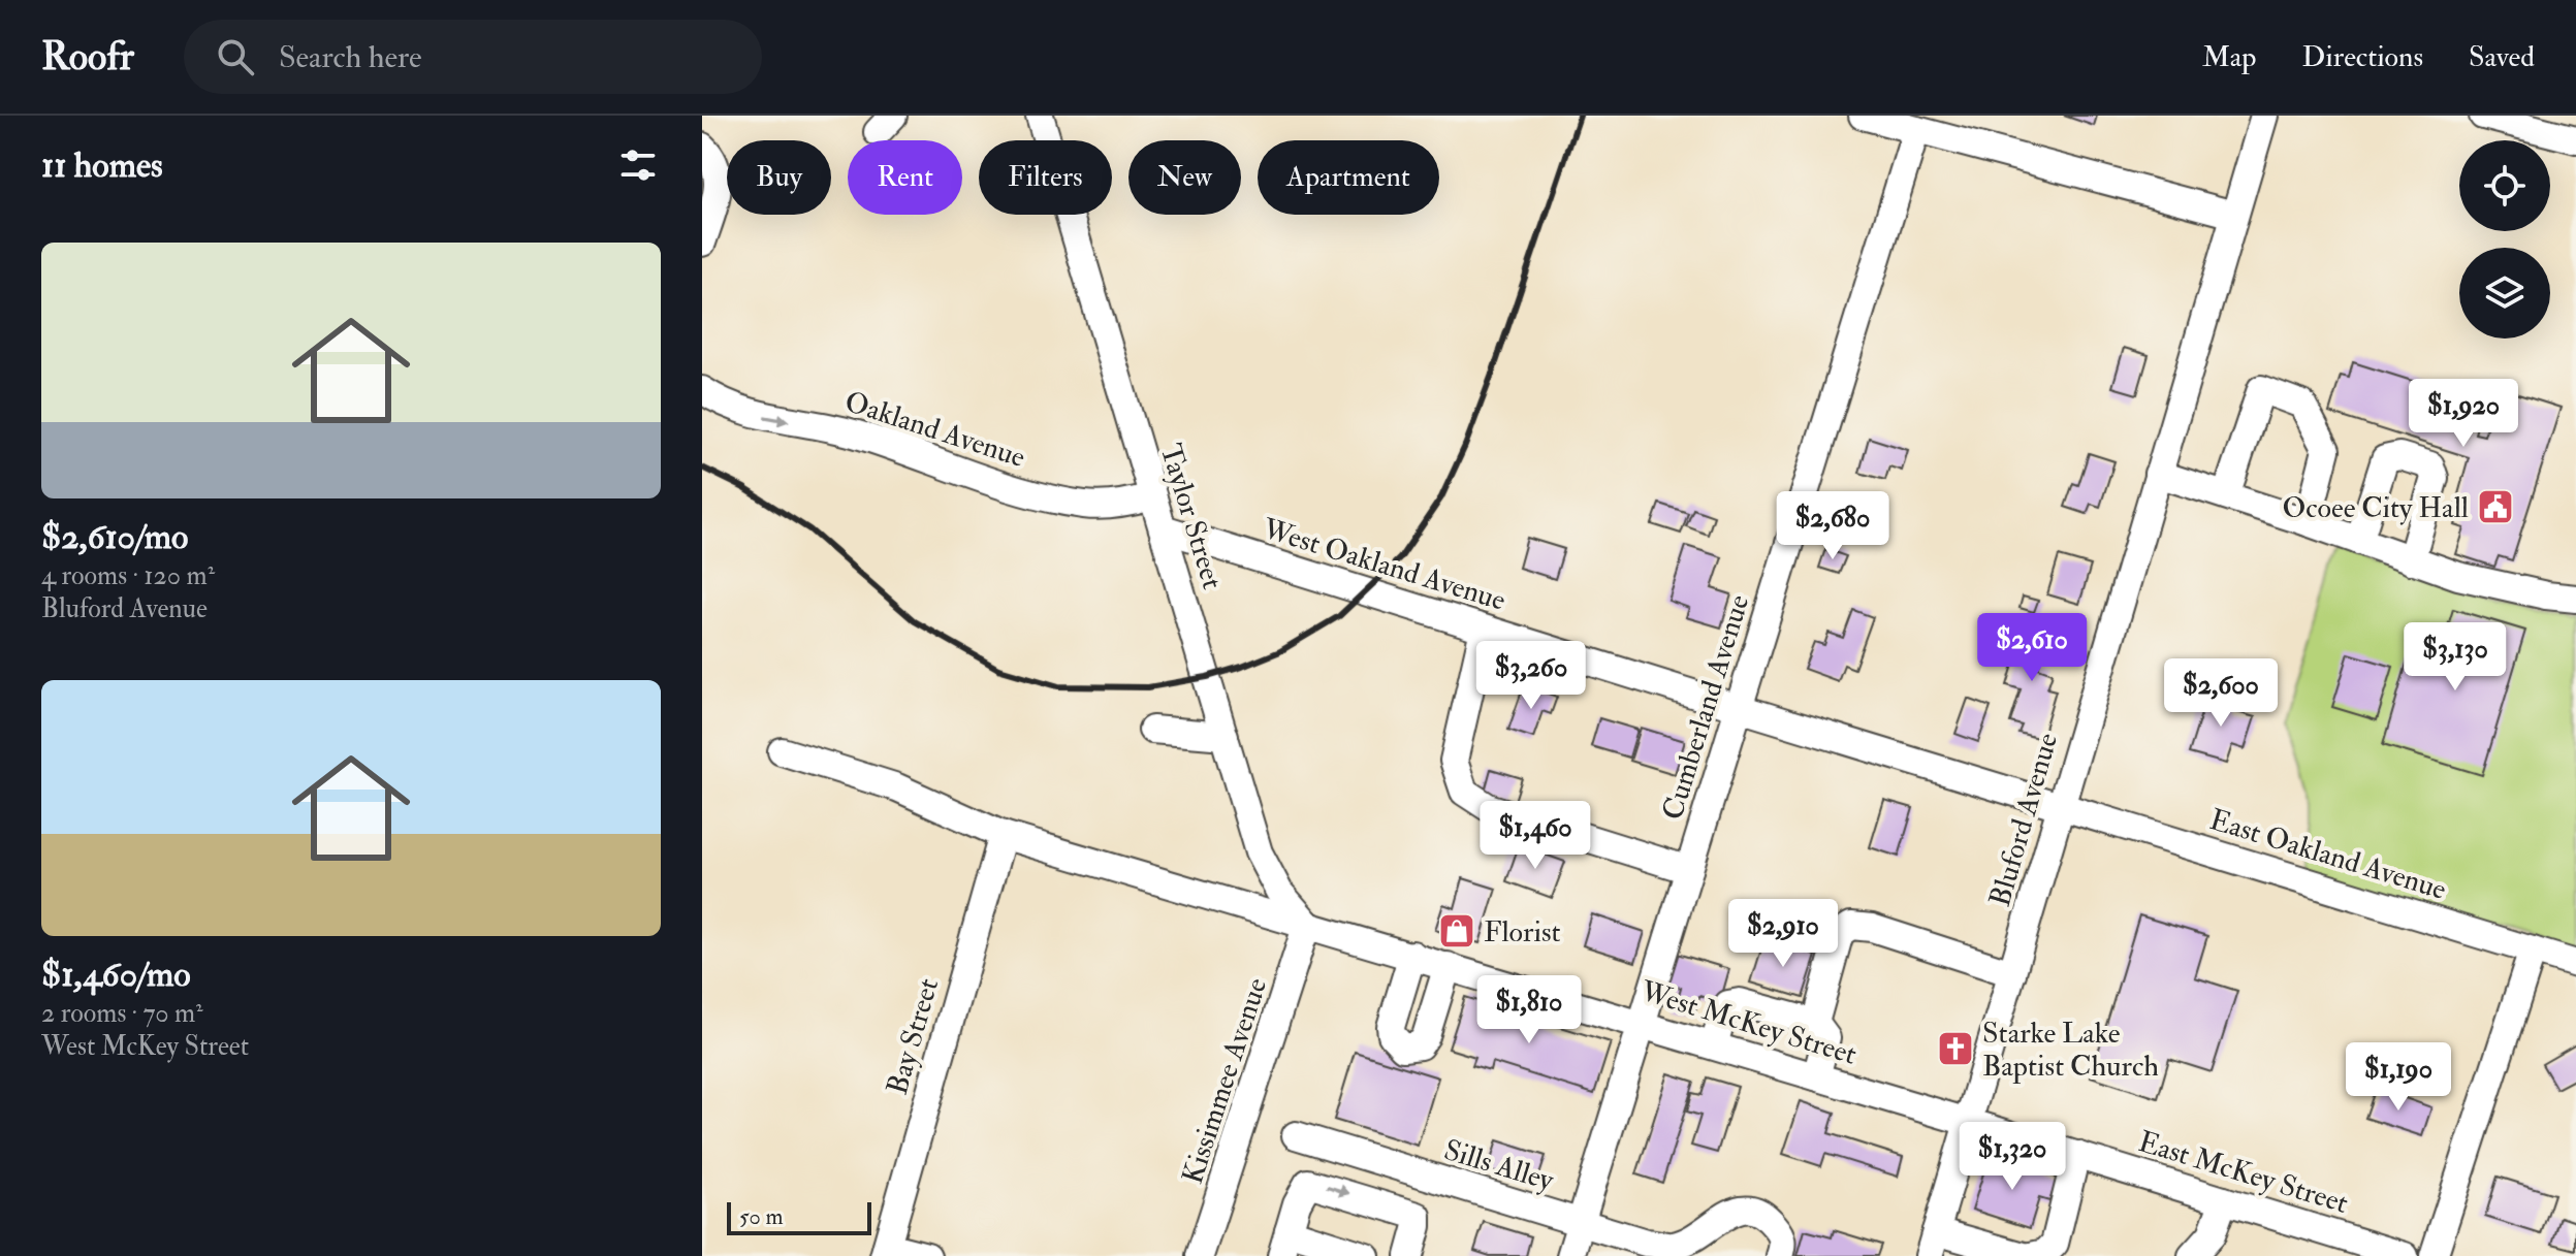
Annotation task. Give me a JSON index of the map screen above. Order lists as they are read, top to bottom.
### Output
{
  "streets": {
    "street": [
      "Oakland Avenue",
      "Taylor Street",
      "West Oakland Avenue",
      "Cumberland Avenue",
      "Bluford Avenue",
      "East Oakland Avenue",
      "West McKey Street",
      "Bay Street",
      "Kissimmee Avenue",
      "Sills Alley",
      "East McKey Street"
    ]
  },
  "crossings": [
    ["Oakland Avenue", "Taylor Street"],
    ["Taylor Street", "West Oakland Avenue"],
    ["Taylor Street", "West McKey Street"],
    ["Taylor Street", "Kissimmee Avenue"],
    ["West Oakland Avenue", "Cumberland Avenue"],
    ["West Oakland Avenue", "Bluford Avenue"],
    ["West Oakland Avenue", "East Oakland Avenue"],
    ["Cumberland Avenue", "West McKey Street"],
    ["Cumberland Avenue", "Sills Alley"],
    ["Bluford Avenue", "East Oakland Avenue"],
    ["Bluford Avenue", "West McKey Street"],
    ["Bluford Avenue", "East McKey Street"],
    ["West McKey Street", "Bay Street"],
    ["West McKey Street", "Kissimmee Avenue"],
    ["West McKey Street", "East McKey Street"]
  ],
  "one_way": ["Oakland Avenue"],
  "places": {
    "public building": ["Ocoee City Hall"],
    "shop": ["Florist"],
    "church": ["Starke Lake Baptist Church"]
  },
  "scale_bar": "50 m",
  "page": {
    "header": "Roofr",
    "search": "Search here",
    "nav": ["Map", "Directions", "Saved"],
    "heading": "11 homes",
    "chip": [
      "Buy",
      "Rent",
      "Filters",
      "New",
      "Apartment"
    ],
    "list": [
      {
        "name": "$2,610/mo",
        "note": "4 rooms · 120 m² · Bluford Avenue"
      },
      {
        "name": "$1,460/mo",
        "note": "2 rooms · 70 m² · West McKey Street"
      }
    ],
    "price": [
      "$1,920",
      "$2,680",
      "$2,610",
      "$3,130",
      "$3,260",
      "$2,600",
      "$1,460",
      "$2,910",
      "$1,810",
      "$1,190",
      "$1,320"
    ],
    "scale": "50 m"
  }
}
